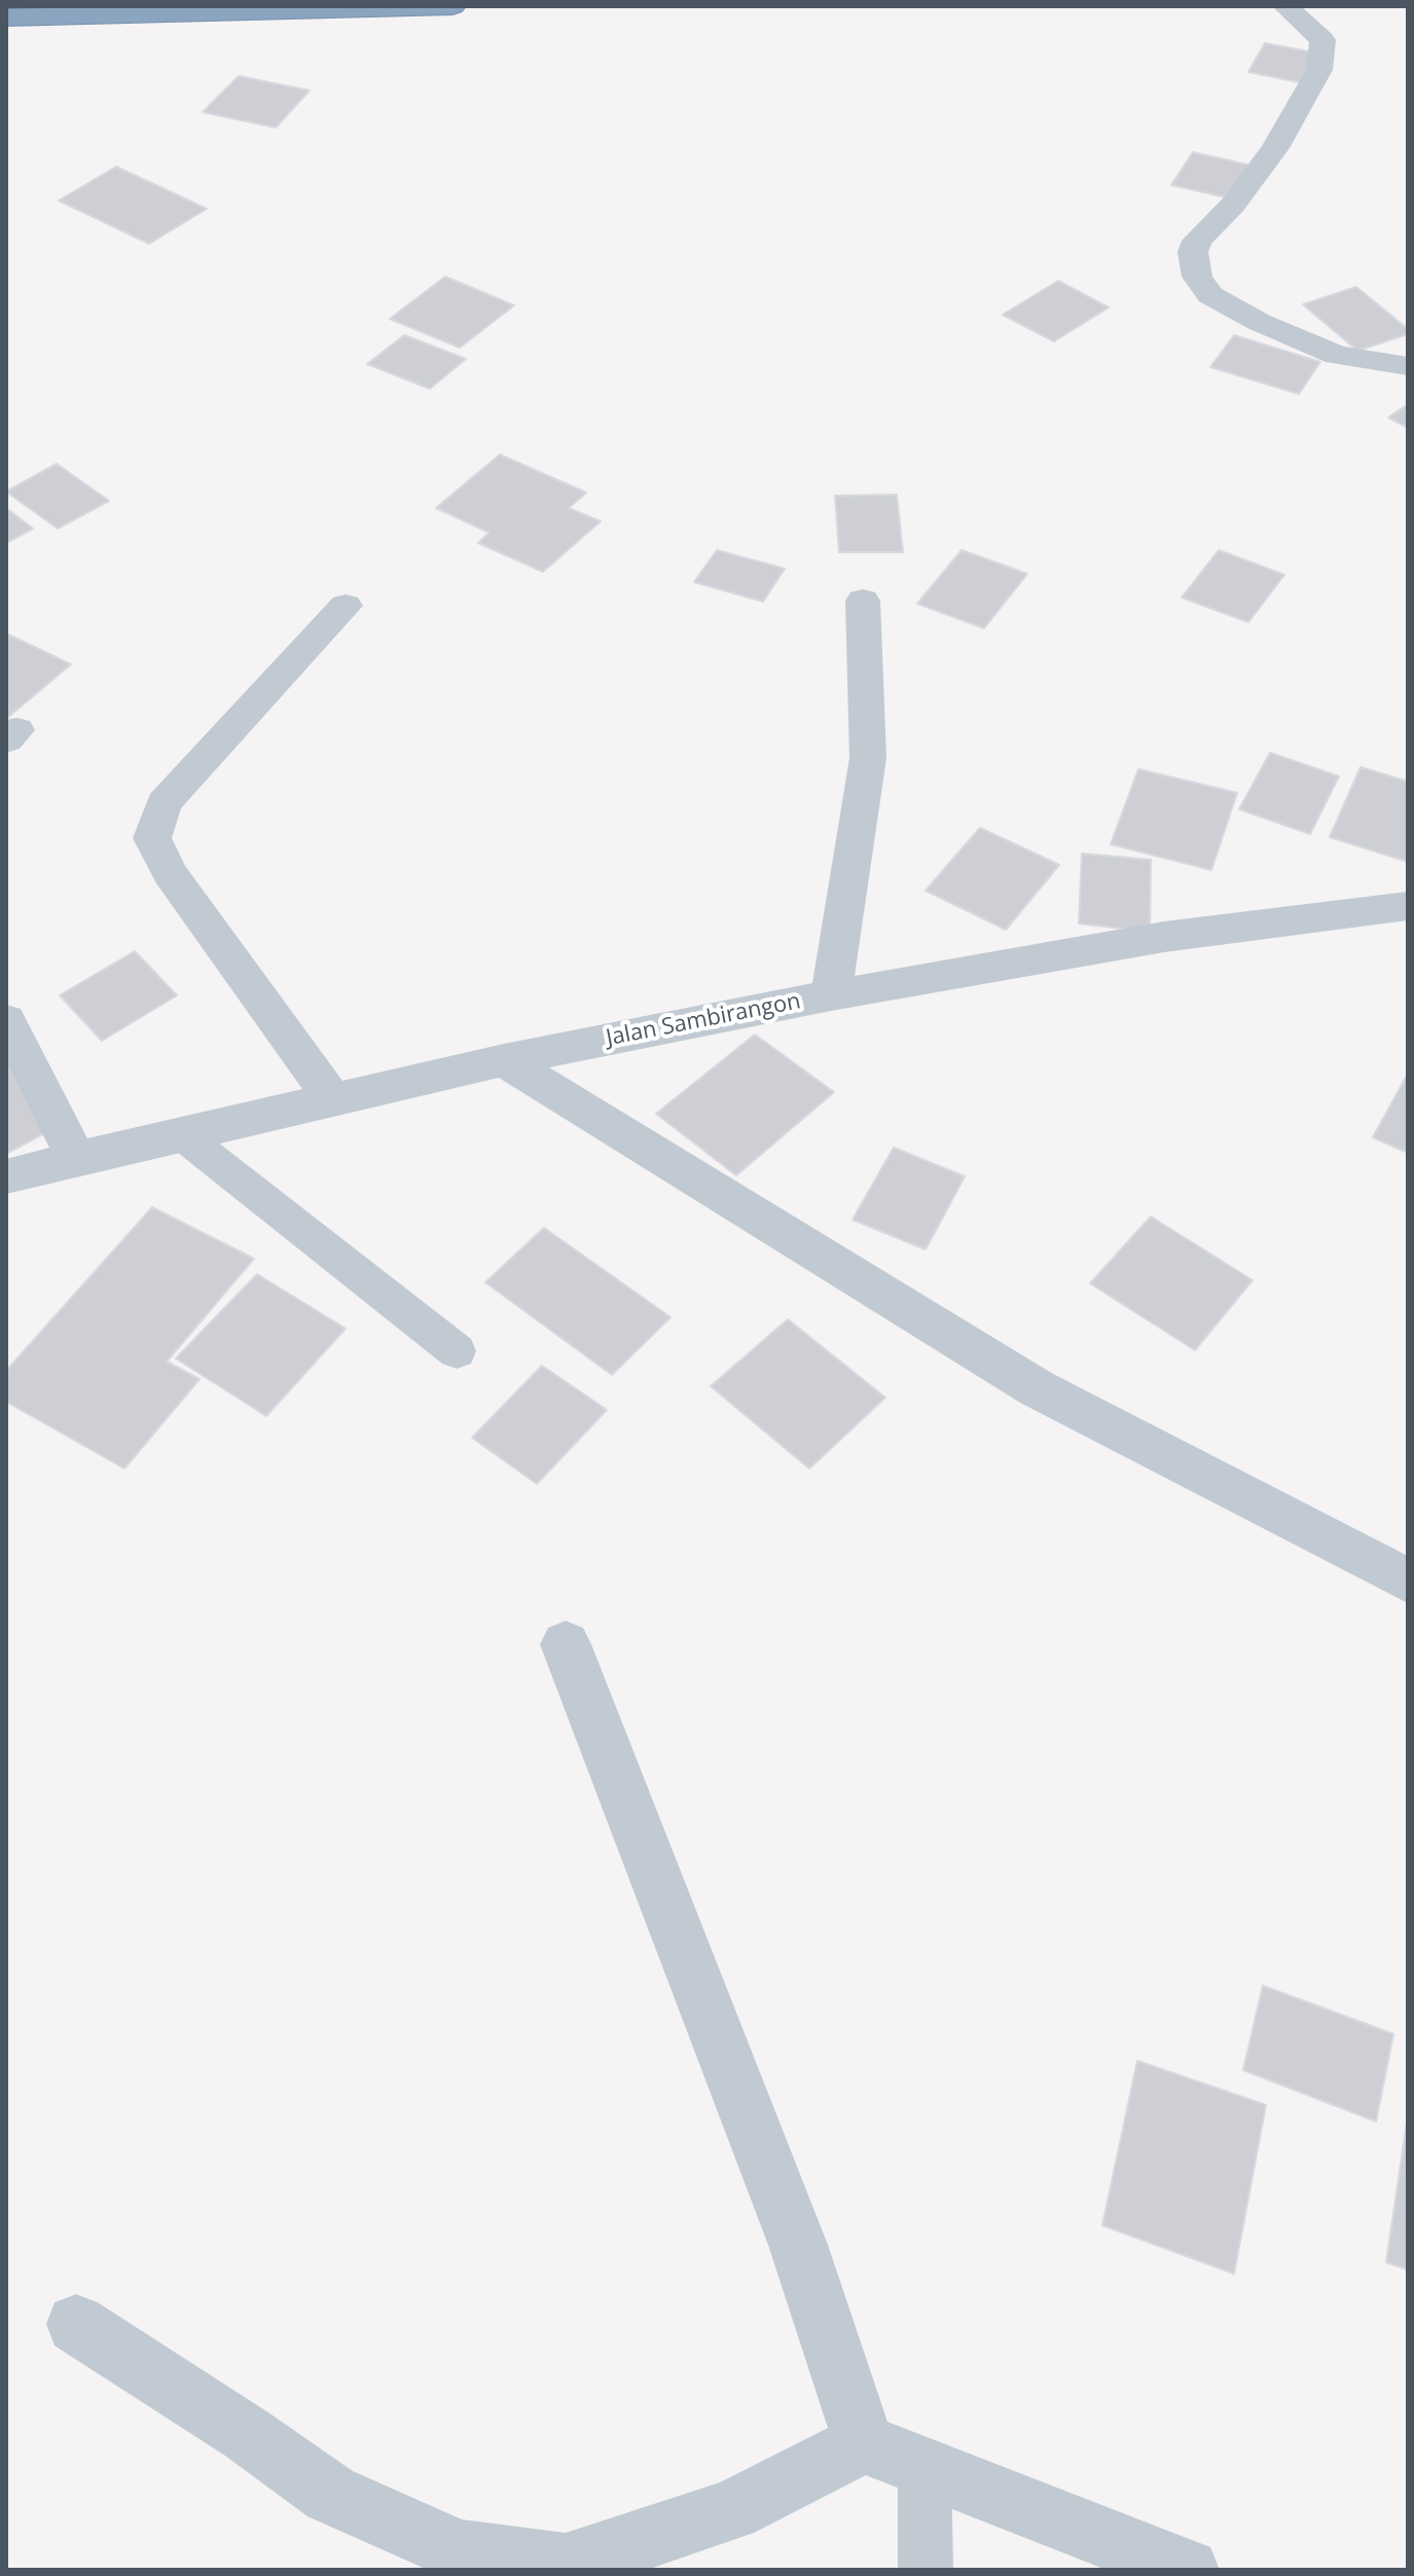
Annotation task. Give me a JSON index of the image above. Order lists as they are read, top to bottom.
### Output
{
  "streets": {
    "street": ["Jalan Sambirangon"]
  }
}
